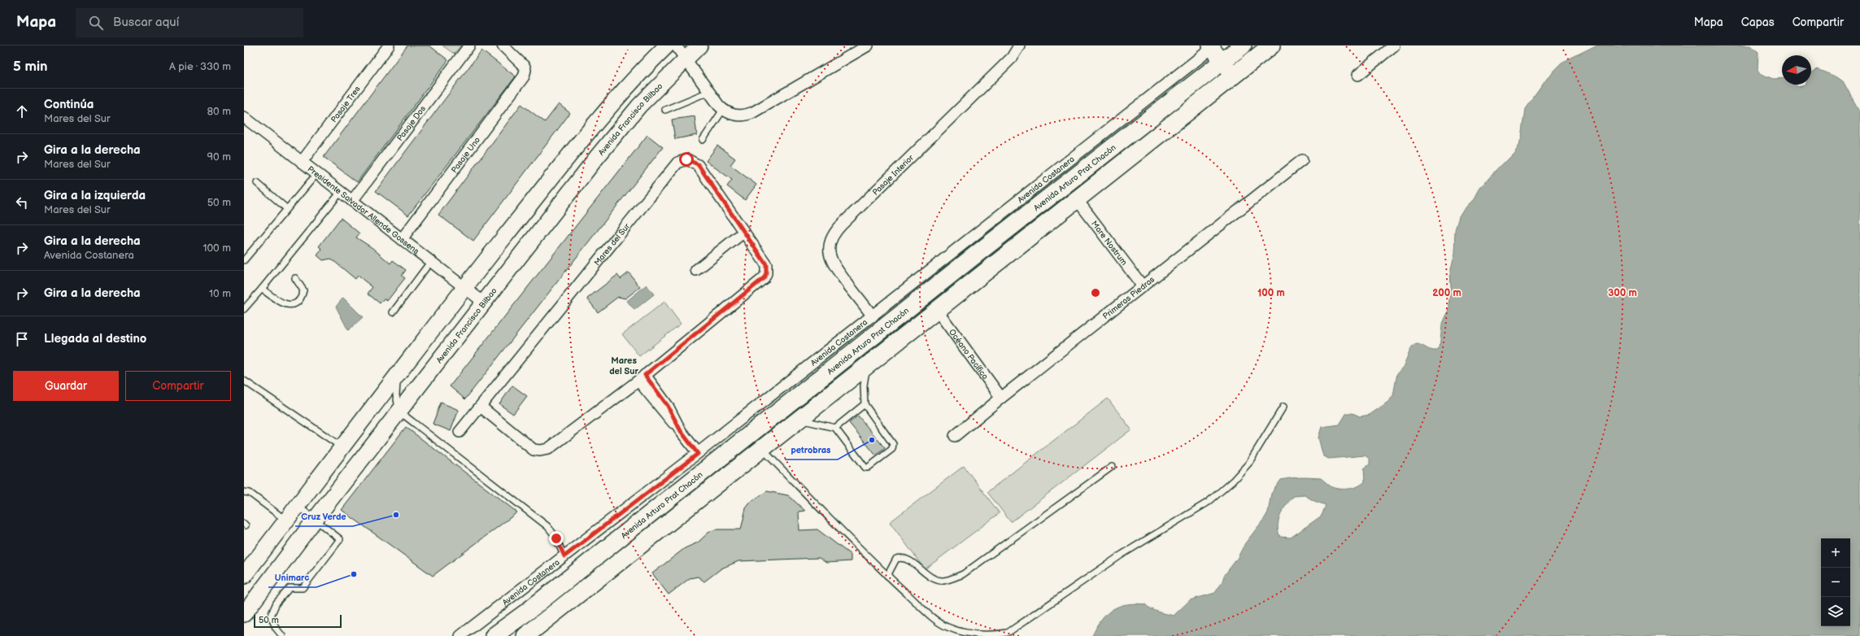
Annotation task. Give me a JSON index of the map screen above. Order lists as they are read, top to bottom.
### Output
{
  "streets": {
    "main road": ["Avenida Francisco Bilbao", "Avenida Arturo Prat Chacón"],
    "street": [
      "Pasaje Tres",
      "Pasaje Dos",
      "Pasaje Uno",
      "Pasaje Interior",
      "Avenida Costanera",
      "Presidente Salvador Allende Gossens",
      "Mare Nostrum",
      "Mares del Sur",
      "Primeras Piedras",
      "Océano Pacífico"
    ]
  },
  "crossings": [
    ["Pasaje Tres", "Presidente Salvador Allende Gossens"],
    ["Avenida Francisco Bilbao", "Presidente Salvador Allende Gossens"],
    ["Pasaje Dos", "Presidente Salvador Allende Gossens"],
    ["Pasaje Uno", "Presidente Salvador Allende Gossens"],
    ["Pasaje Interior", "Avenida Costanera"],
    ["Mare Nostrum", "Primeras Piedras"],
    ["Primeras Piedras", "Océano Pacífico"]
  ],
  "districts": ["Mares del Sur"],
  "places": ["petrobras", "Cruz Verde", "Unimarc"],
  "scale_bar": "50 m",
  "north": "left",
  "page": {
    "header": "Mapa",
    "search": "Buscar aquí",
    "nav": ["Mapa", "Capas", "Compartir"],
    "heading": ["5 min", "A pie · 330 m"],
    "list": [
      ["Continúa", "Mares del Sur", "80 m"],
      ["Gira a la derecha", "Mares del Sur", "90 m"],
      ["Gira a la izquierda", "Mares del Sur", "50 m"],
      ["Gira a la derecha", "Avenida Costanera", "100 m"],
      ["Gira a la derecha", "10 m"],
      "Llegada al destino"
    ],
    "buttons": ["Guardar", "Compartir"],
    "map_buttons": ["+", "−"],
    "scale": "50 m"
  },
  "rings": ["100 m", "200 m", "300 m"]
}
